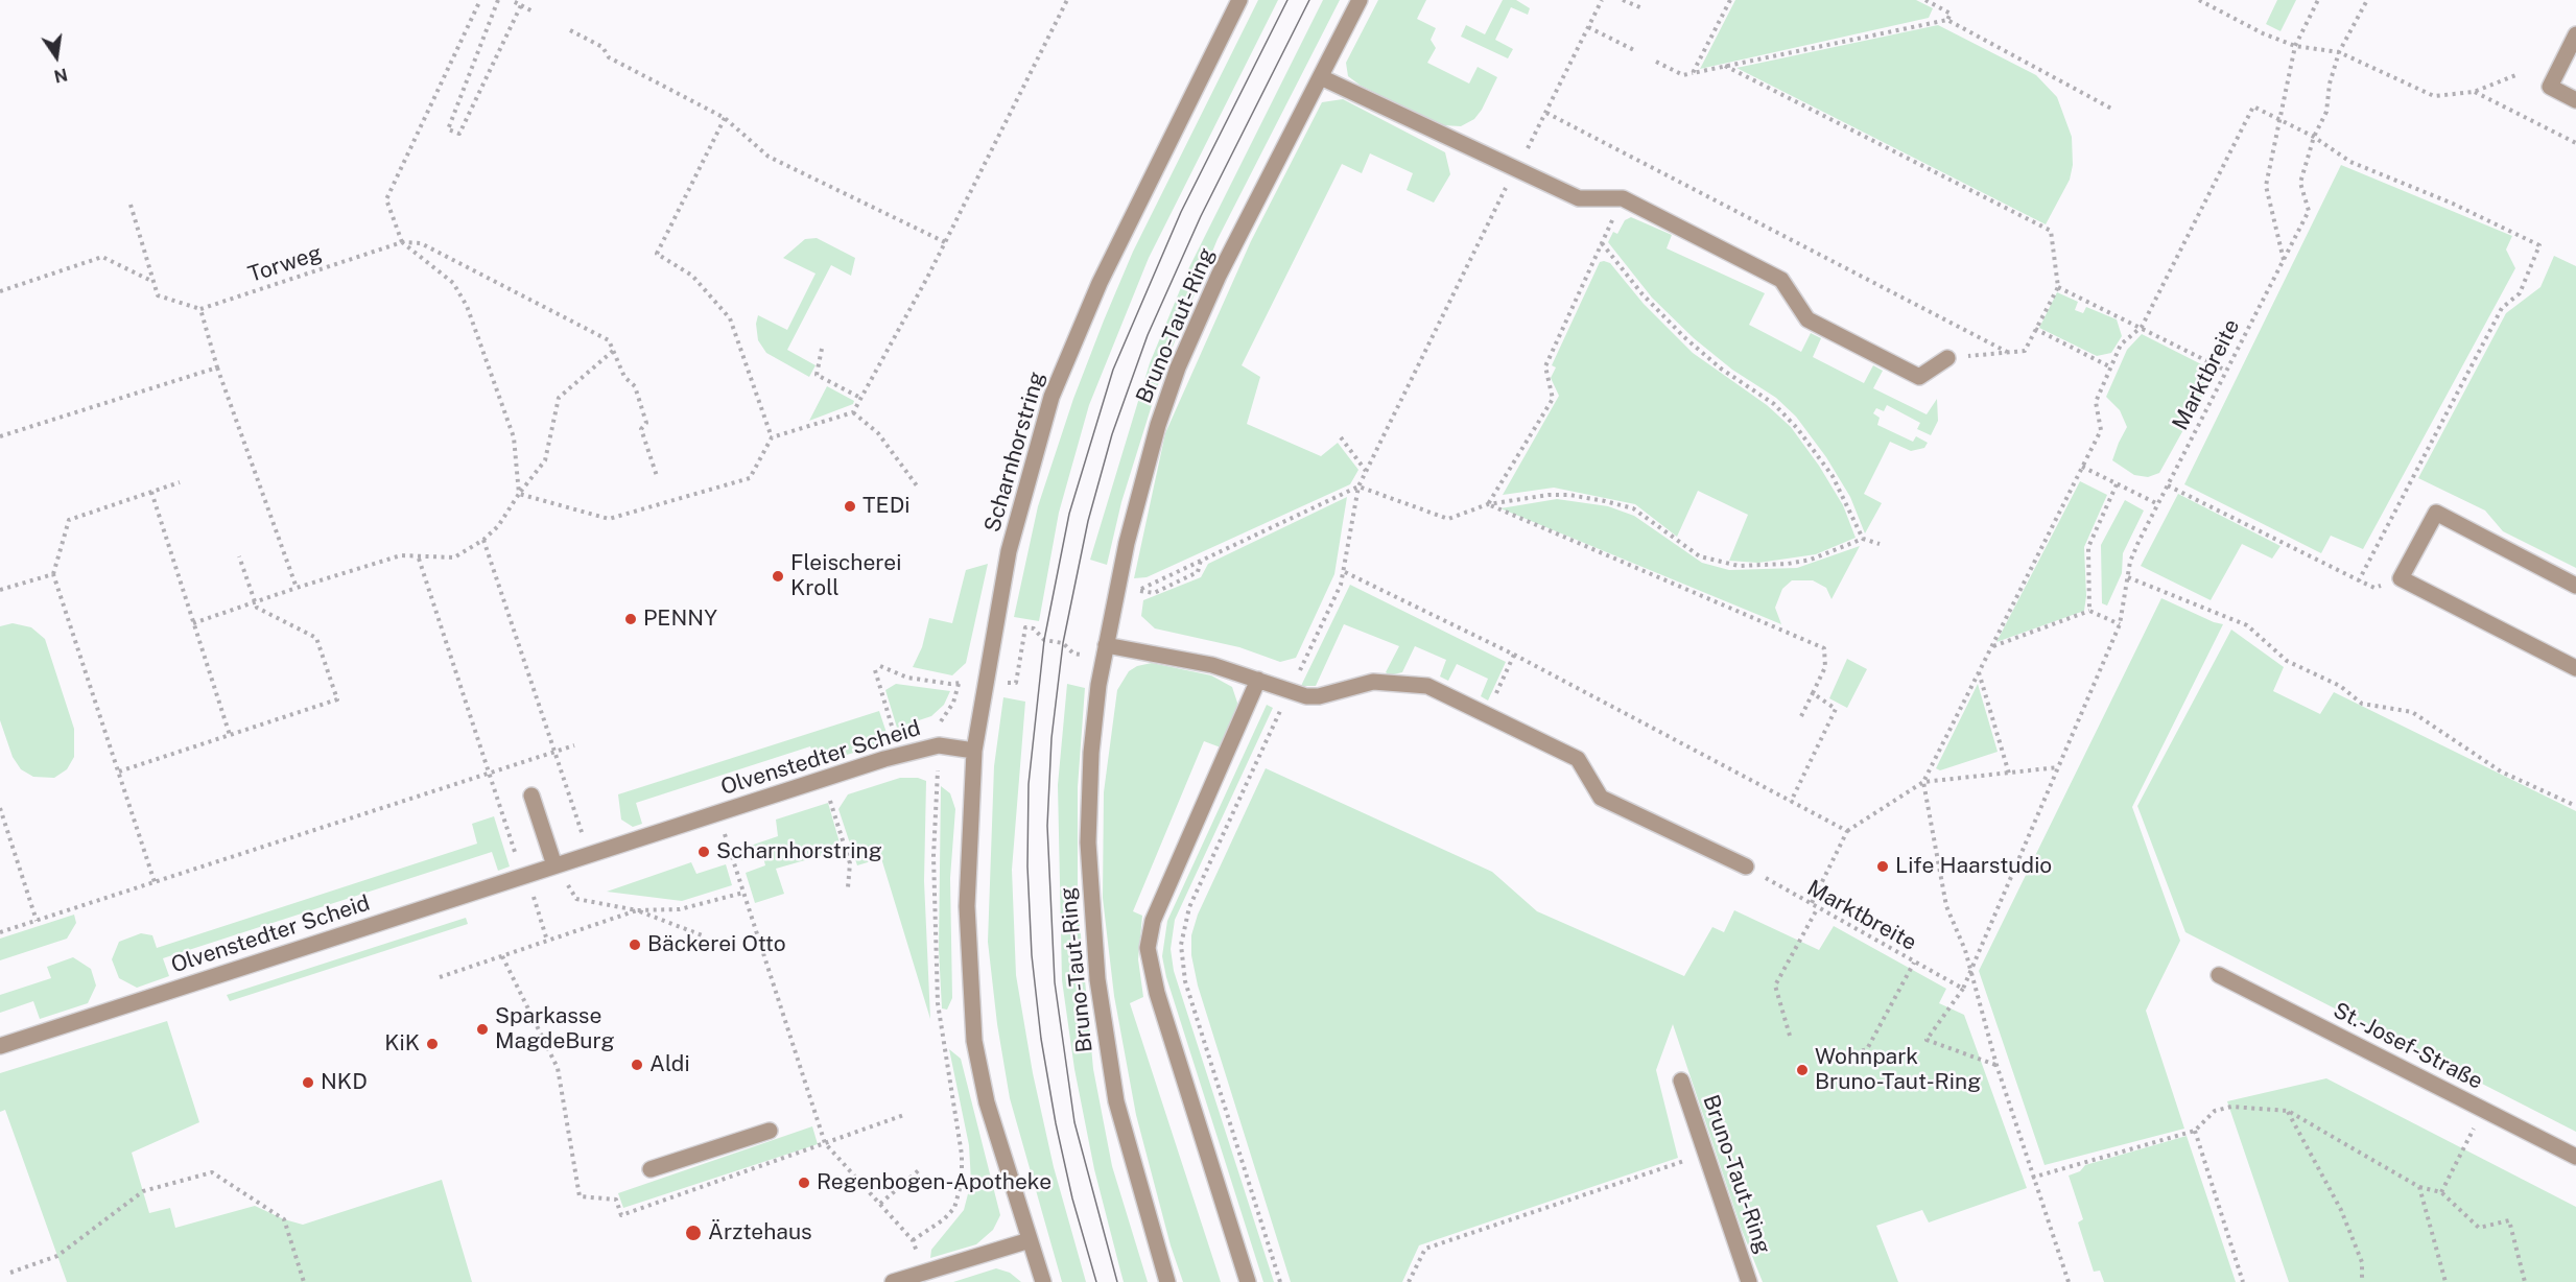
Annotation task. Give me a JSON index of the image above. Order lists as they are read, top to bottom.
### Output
{
  "streets": {
    "street": [
      "Bruno-Taut-Ring",
      "Scharnhorstring",
      "Olvenstedter Scheid",
      "St.-Josef-Straße"
    ],
    "path": ["Torweg", "Marktbreite"]
  },
  "crossings": [
    ["Scharnhorstring", "Olvenstedter Scheid"]
  ],
  "places": [
    "TEDi",
    "Fleischerei Kroll",
    "PENNY",
    "Scharnhorstring",
    "Life Haarstudio",
    "Bäckerei Otto",
    "Sparkasse MagdeBurg",
    "KiK",
    "Aldi",
    "Wohnpark Bruno-Taut-Ring",
    "NKD",
    "Regenbogen-Apotheke",
    "Ärztehaus"
  ],
  "north": "bottom"
}
